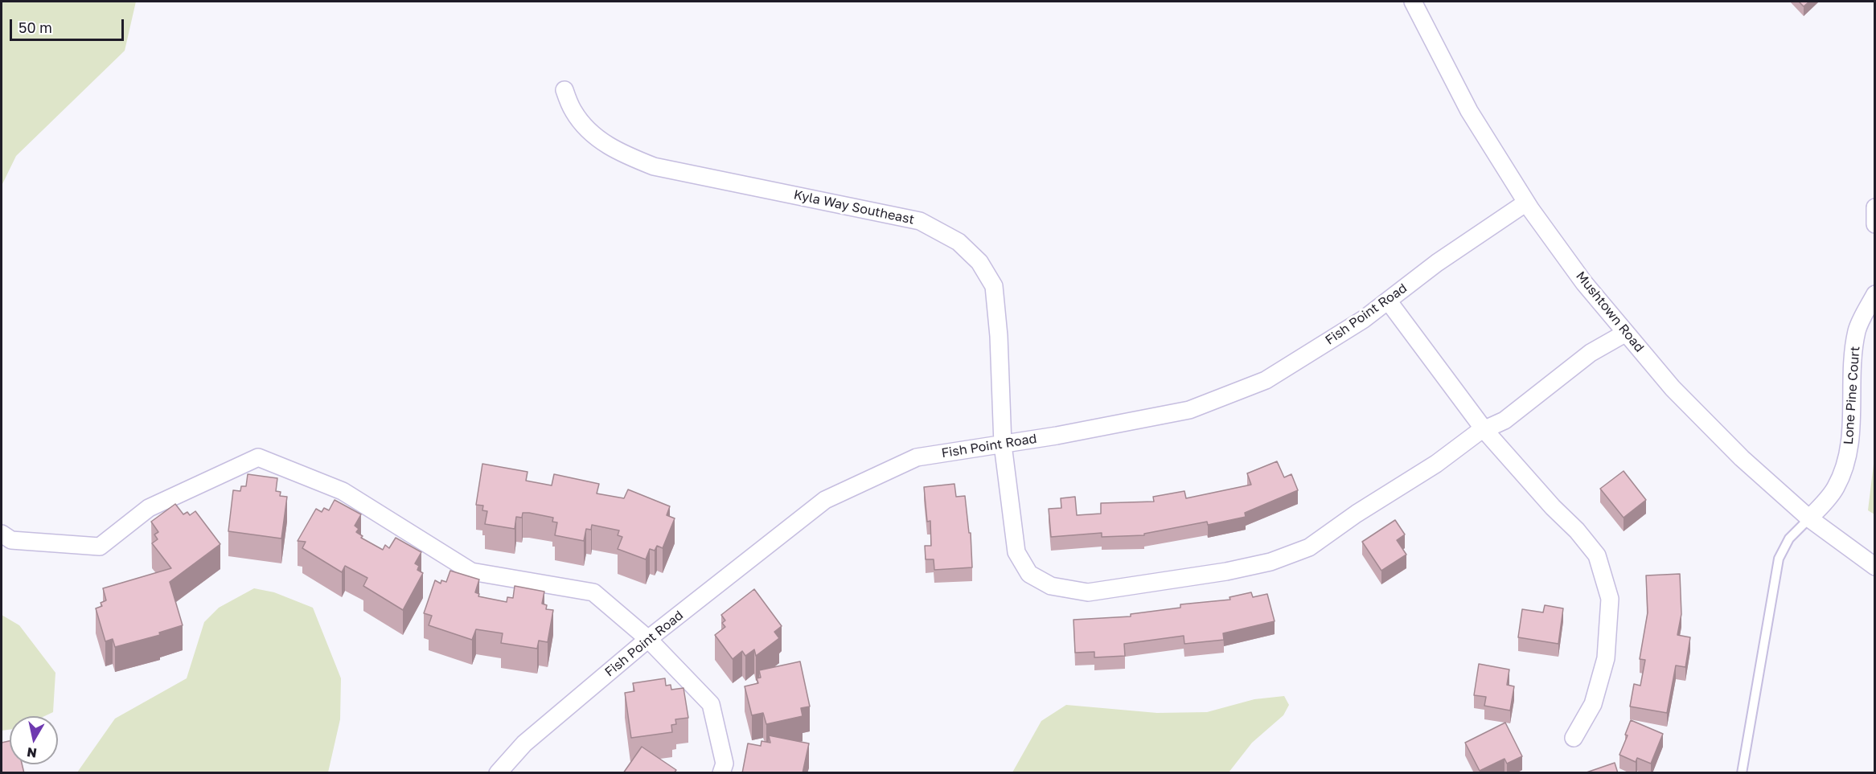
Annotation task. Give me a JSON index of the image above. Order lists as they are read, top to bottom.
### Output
{
  "streets": {
    "street": [
      "Kyla Way Southeast",
      "Mushtown Road",
      "Fish Point Road",
      "Lone Pine Court"
    ]
  },
  "crossings": [
    ["Kyla Way Southeast", "Mushtown Road"],
    ["Kyla Way Southeast", "Fish Point Road"],
    ["Mushtown Road", "Fish Point Road"],
    ["Mushtown Road", "Lone Pine Court"]
  ],
  "scale_bar": "50 m",
  "north": "bottom"
}
